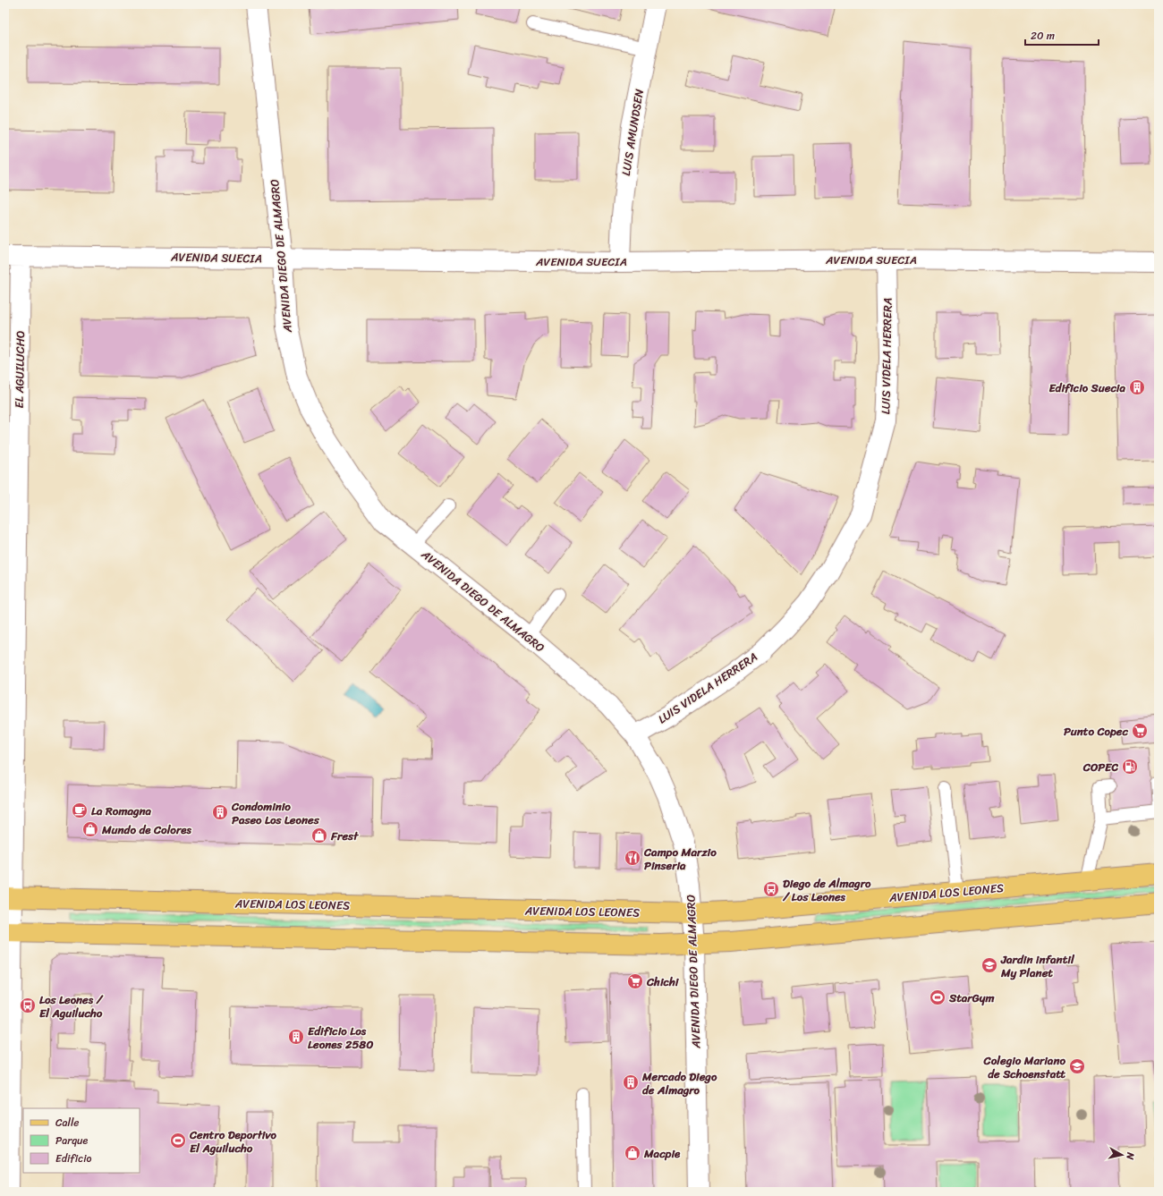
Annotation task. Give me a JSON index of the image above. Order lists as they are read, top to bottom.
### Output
{
  "streets": {
    "main road": ["AVENIDA LOS LEONES"],
    "street": [
      "LUIS AMUNDSEN",
      "AVENIDA DIEGO DE ALMAGRO",
      "AVENIDA SUECIA",
      "LUIS VIDELA HERRERA",
      "EL AGUILUCHO"
    ]
  },
  "crossings": [
    ["LUIS AMUNDSEN", "AVENIDA SUECIA"],
    ["AVENIDA DIEGO DE ALMAGRO", "AVENIDA SUECIA"],
    ["AVENIDA DIEGO DE ALMAGRO", "LUIS VIDELA HERRERA"],
    ["AVENIDA DIEGO DE ALMAGRO", "AVENIDA LOS LEONES"],
    ["AVENIDA SUECIA", "LUIS VIDELA HERRERA"],
    ["AVENIDA SUECIA", "EL AGUILUCHO"],
    ["EL AGUILUCHO", "AVENIDA LOS LEONES"]
  ],
  "places": {
    "building": [
      "Edificio Suecia",
      "Condominio Paseo Los Leones",
      "Edificio Los Leones 2580",
      "Mercado Diego de Almagro"
    ],
    "supermarket": ["Punto Copec", "Chichi"],
    "fuel station": ["COPEC"],
    "cafe": ["La Romagna"],
    "shop": ["Mundo de Colores", "Frest", "Macpie"],
    "restaurant": ["Campo Marzio Pinseria"],
    "bus stop": ["Diego de Almagro / Los Leones", "Los Leones / El Aguilucho"],
    "school or university": ["Jardin infantil My Planet", "Colegio Mariano de Schoenstatt"],
    "sports": ["StarGym", "Centro Deportivo El Aguilucho"]
  },
  "legend": ["Calle", "Parque", "Edificio"],
  "scale_bar": "20 m",
  "north": "right"
}
